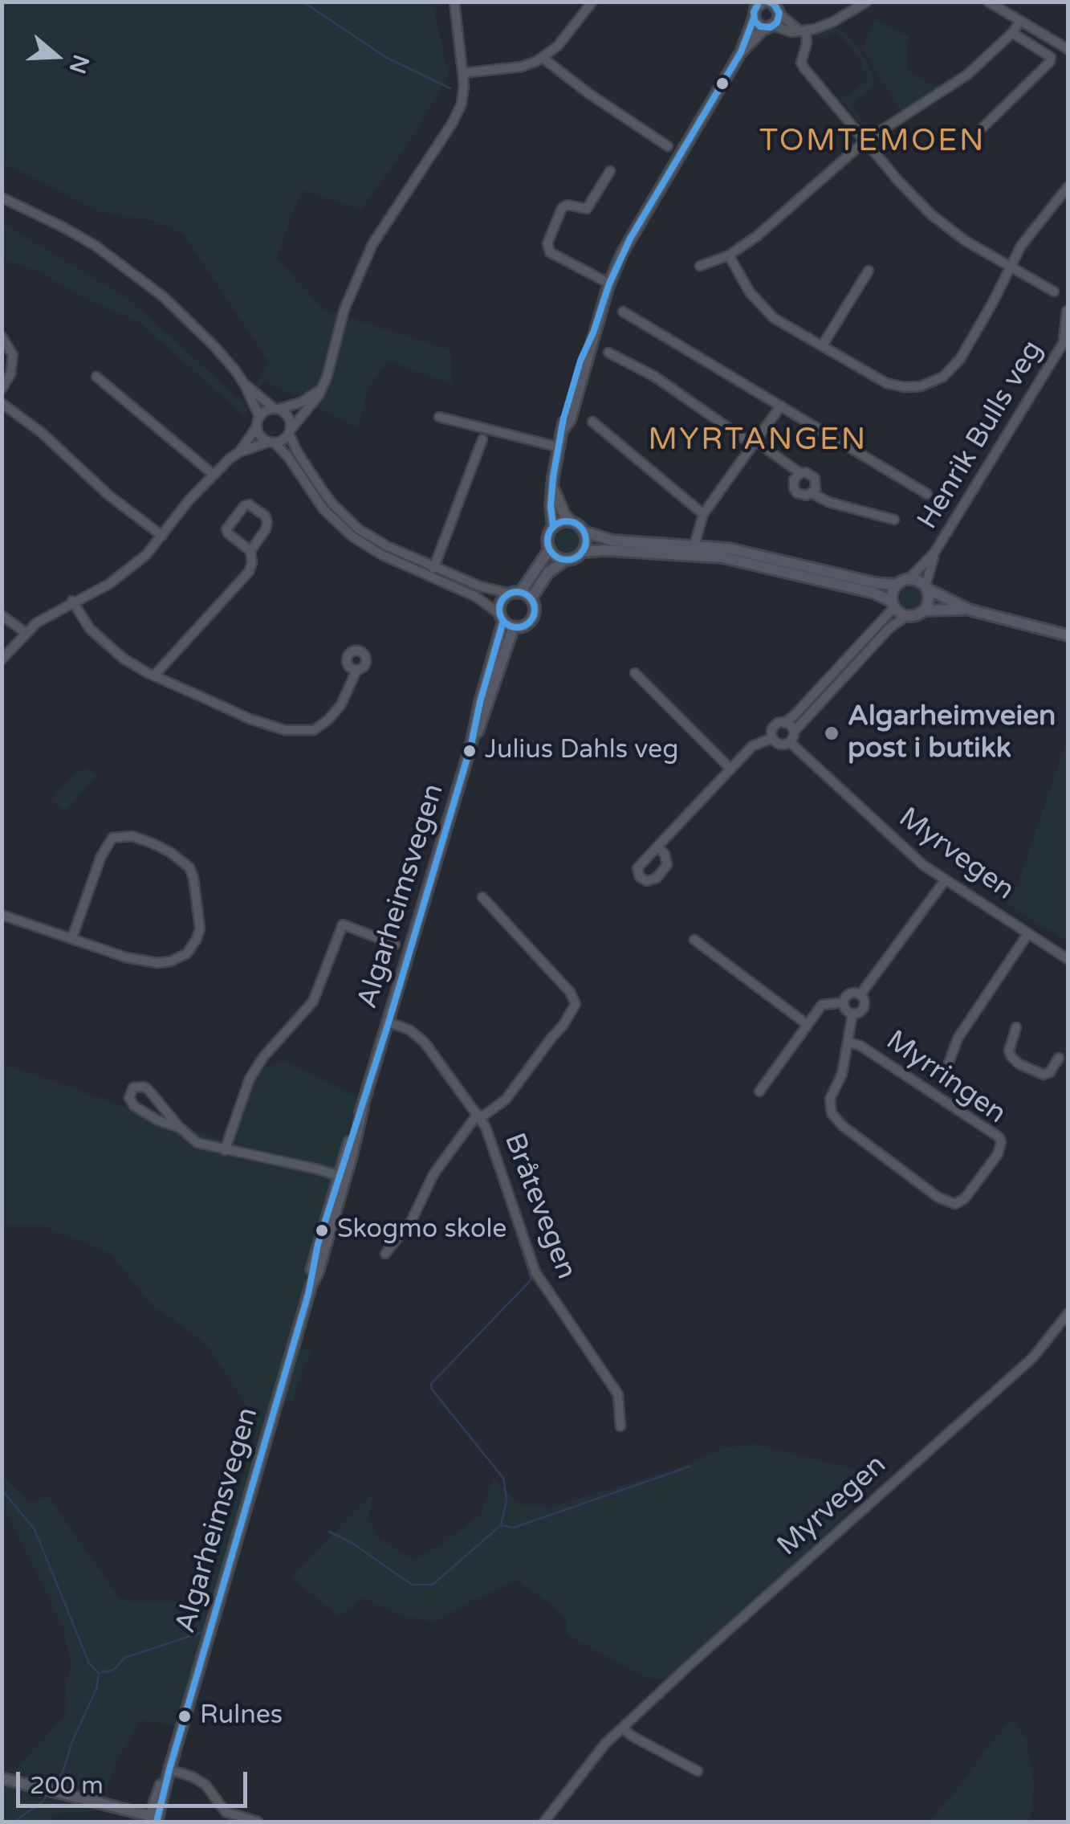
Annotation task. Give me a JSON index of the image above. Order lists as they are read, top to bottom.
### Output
{
  "streets": {
    "main road": ["Algarheimsvegen"],
    "street": [
      "Henrik Bulls veg",
      "Myrvegen",
      "Myrringen",
      "Bråtevegen"
    ]
  },
  "crossings": [
    ["Algarheimsvegen", "Bråtevegen"]
  ],
  "districts": ["TOMTEMOEN", "MYRTANGEN"],
  "places": [
    "Algarheimveien post i butikk",
    "Julius Dahls veg",
    "Skogmo skole",
    "Rulnes"
  ],
  "scale_bar": "200 m",
  "north": "right"
}
